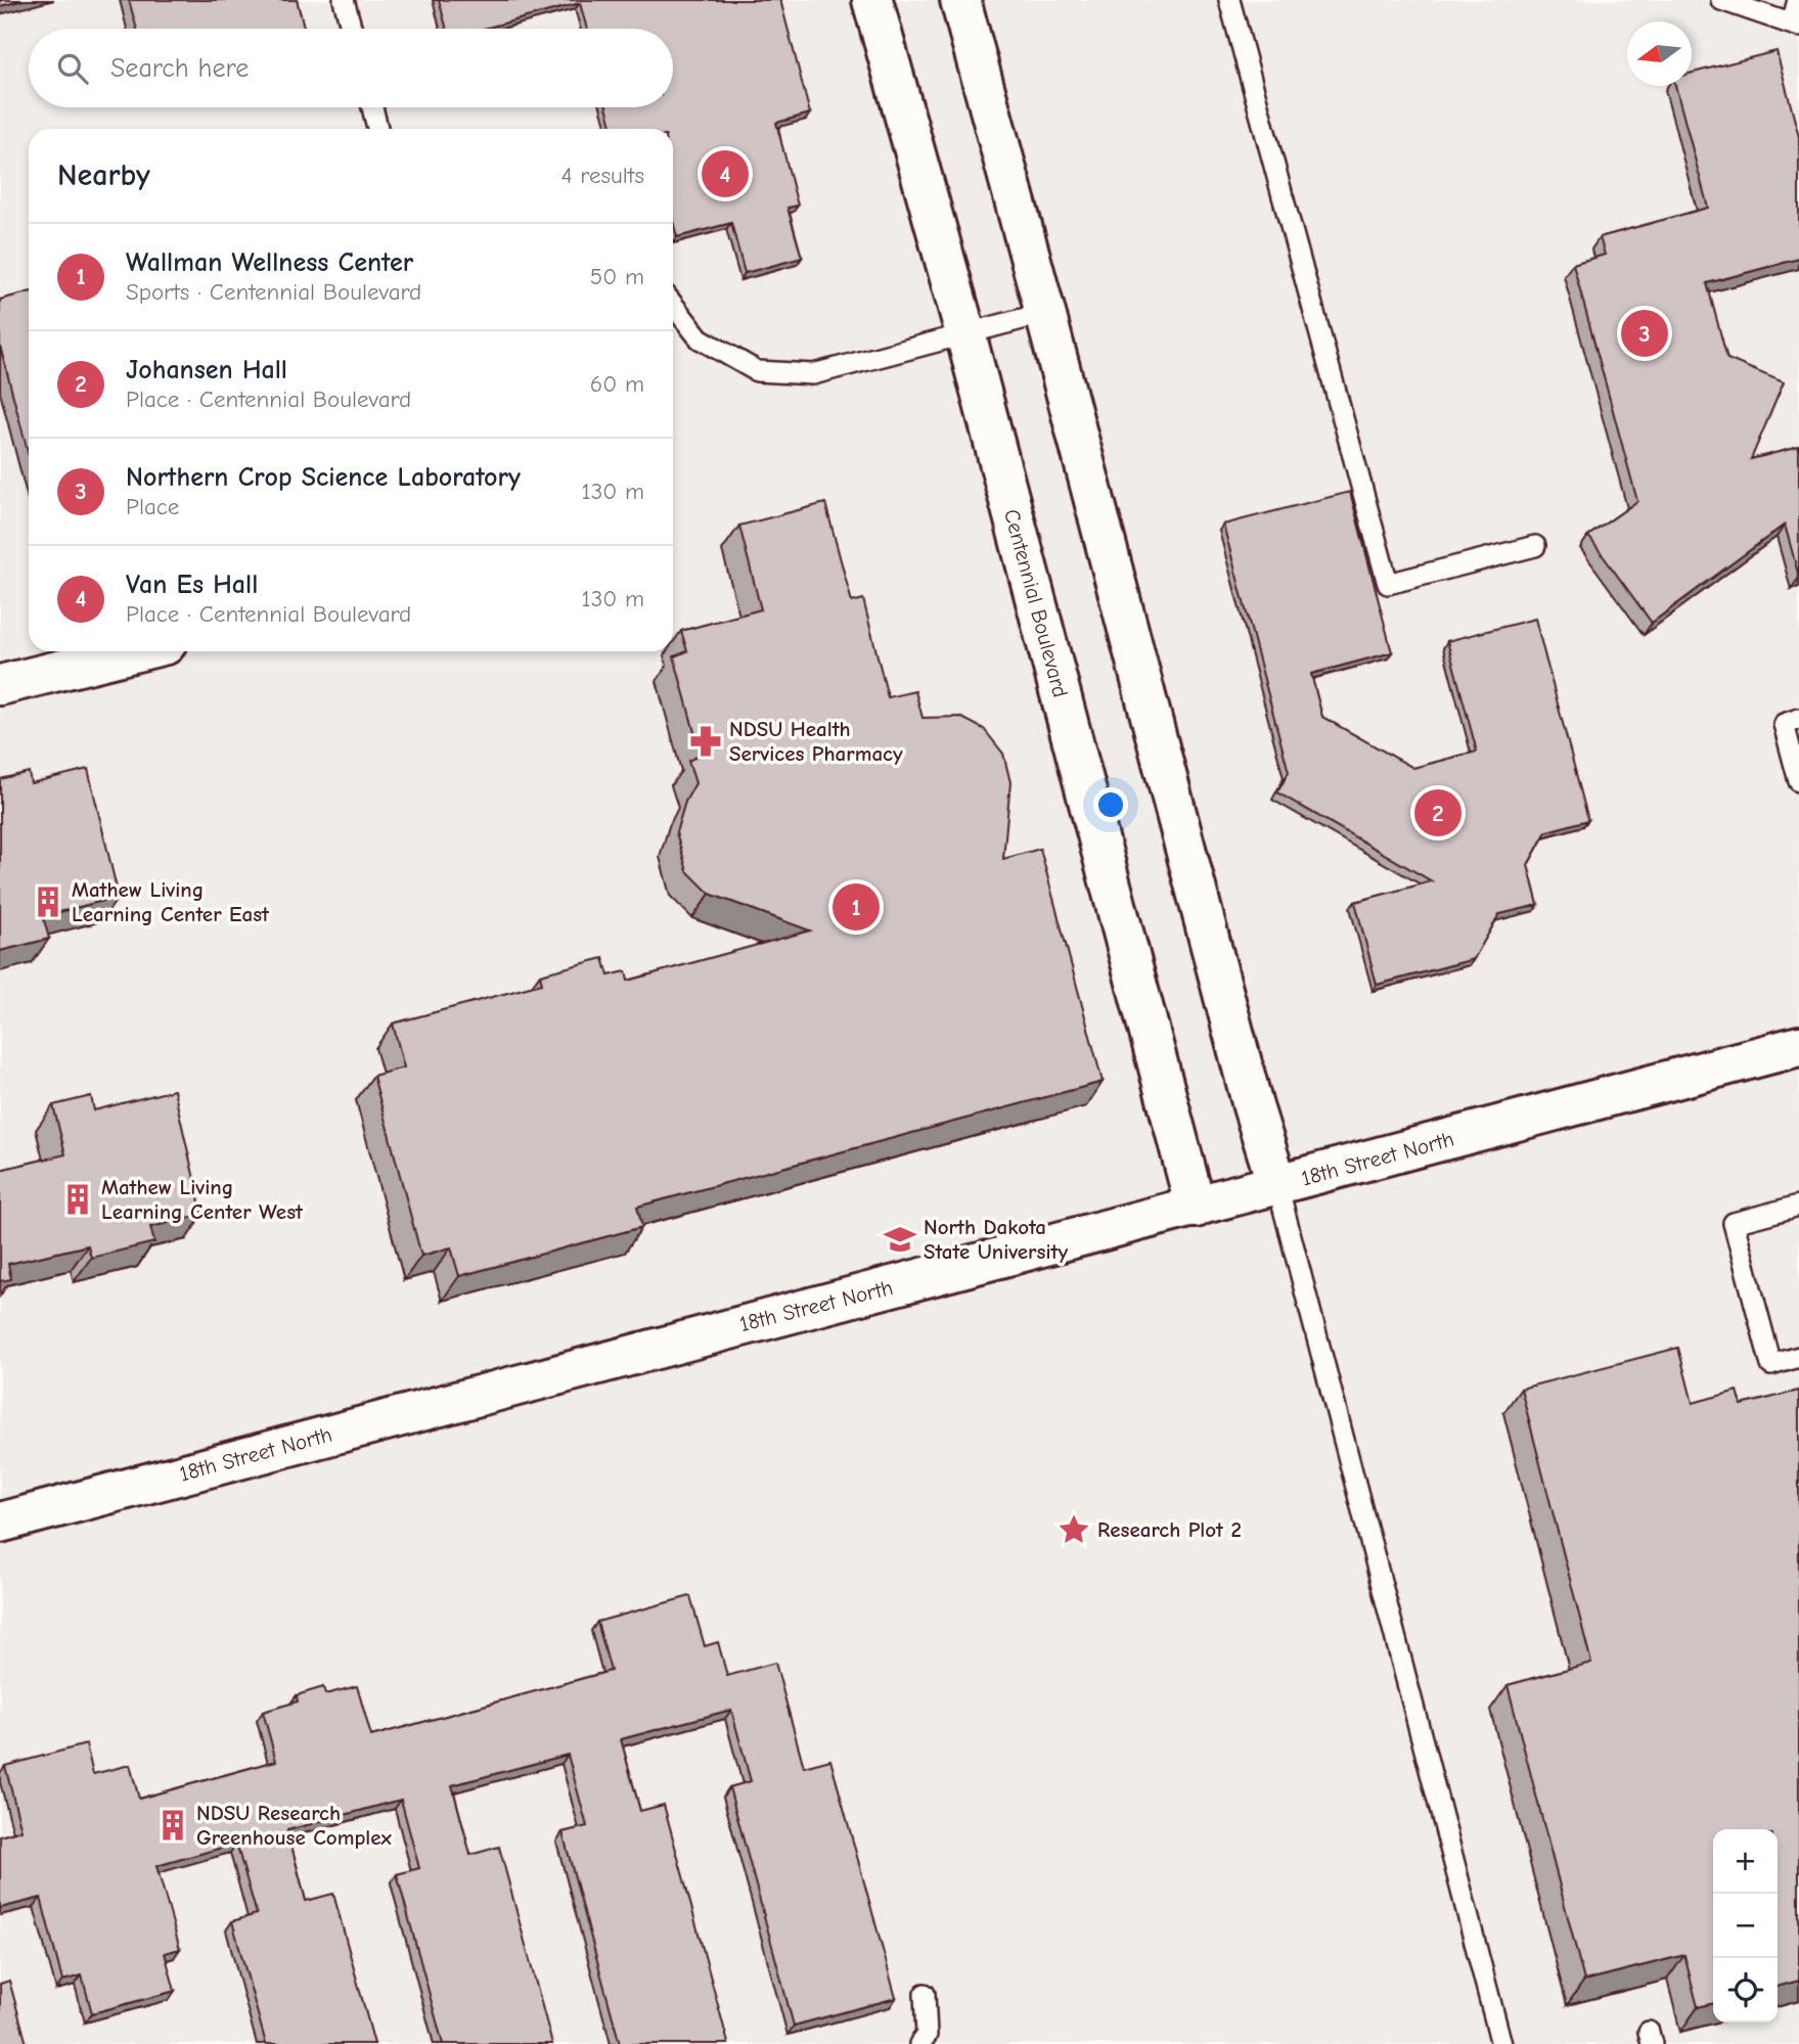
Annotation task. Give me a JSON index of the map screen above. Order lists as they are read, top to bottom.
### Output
{
  "streets": {
    "street": ["Centennial Boulevard", "18th Street North"]
  },
  "crossings": [
    ["Centennial Boulevard", "18th Street North"]
  ],
  "places": {
    "pharmacy": ["NDSU Health Services Pharmacy"],
    "building": ["Mathew Living Learning Center East", "Mathew Living Learning Center West", "NDSU Research Greenhouse Complex"],
    "school or university": ["North Dakota State University"],
    "place": ["Research Plot 2"]
  },
  "north": "left",
  "page": {
    "search": "Search here",
    "heading": ["Nearby", "4 results"],
    "pins": [
      "4",
      "3",
      "2",
      "1"
    ],
    "list": [
      {
        "mark": "1",
        "name": "Wallman Wellness Center",
        "note": "Sports · Centennial Boulevard",
        "value": "50 m"
      },
      {
        "mark": "2",
        "name": "Johansen Hall",
        "note": "Place · Centennial Boulevard",
        "value": "60 m"
      },
      {
        "mark": "3",
        "name": "Northern Crop Science Laboratory",
        "note": "Place",
        "value": "130 m"
      },
      {
        "mark": "4",
        "name": "Van Es Hall",
        "note": "Place · Centennial Boulevard",
        "value": "130 m"
      }
    ],
    "map_buttons": ["+", "−"]
  }
}
